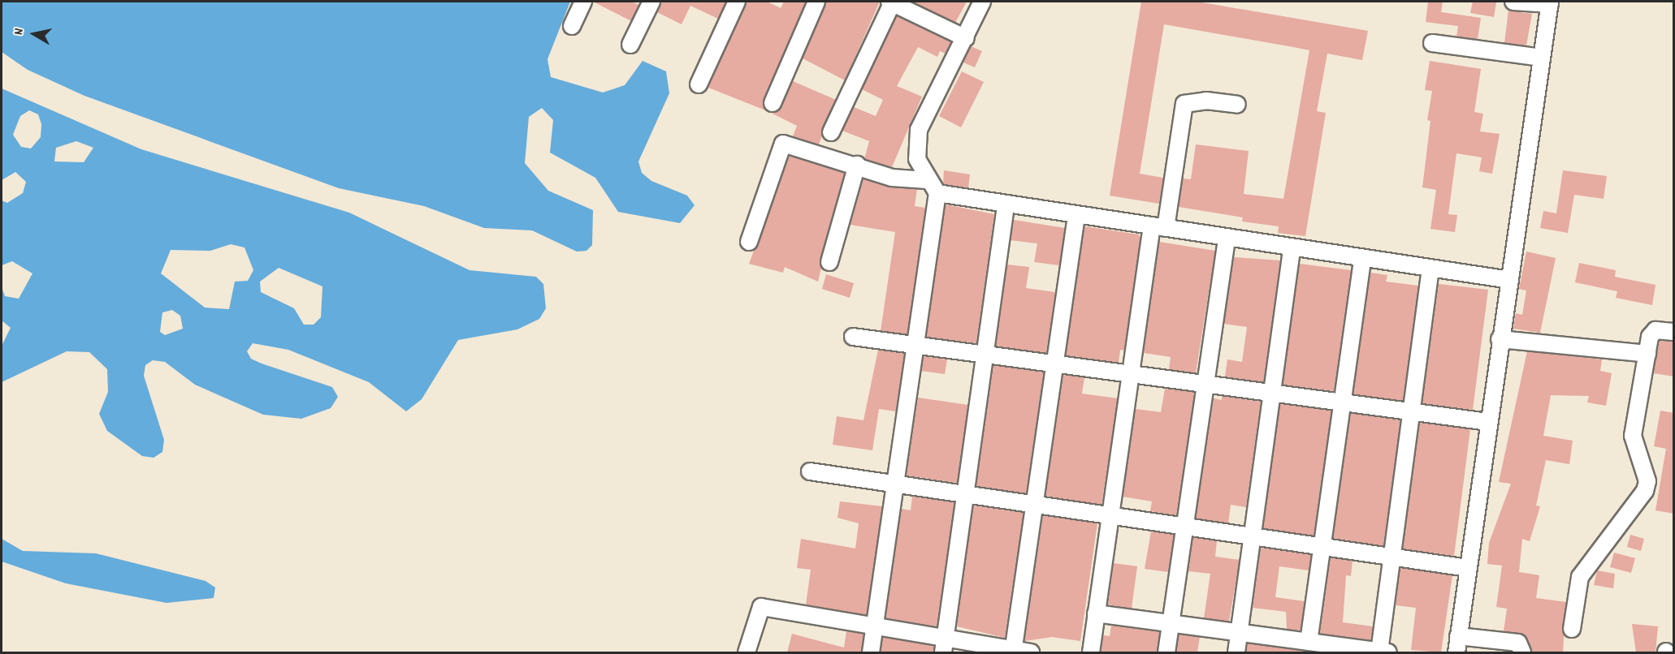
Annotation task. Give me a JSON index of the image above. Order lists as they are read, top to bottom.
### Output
{
  "north": "left"
}
